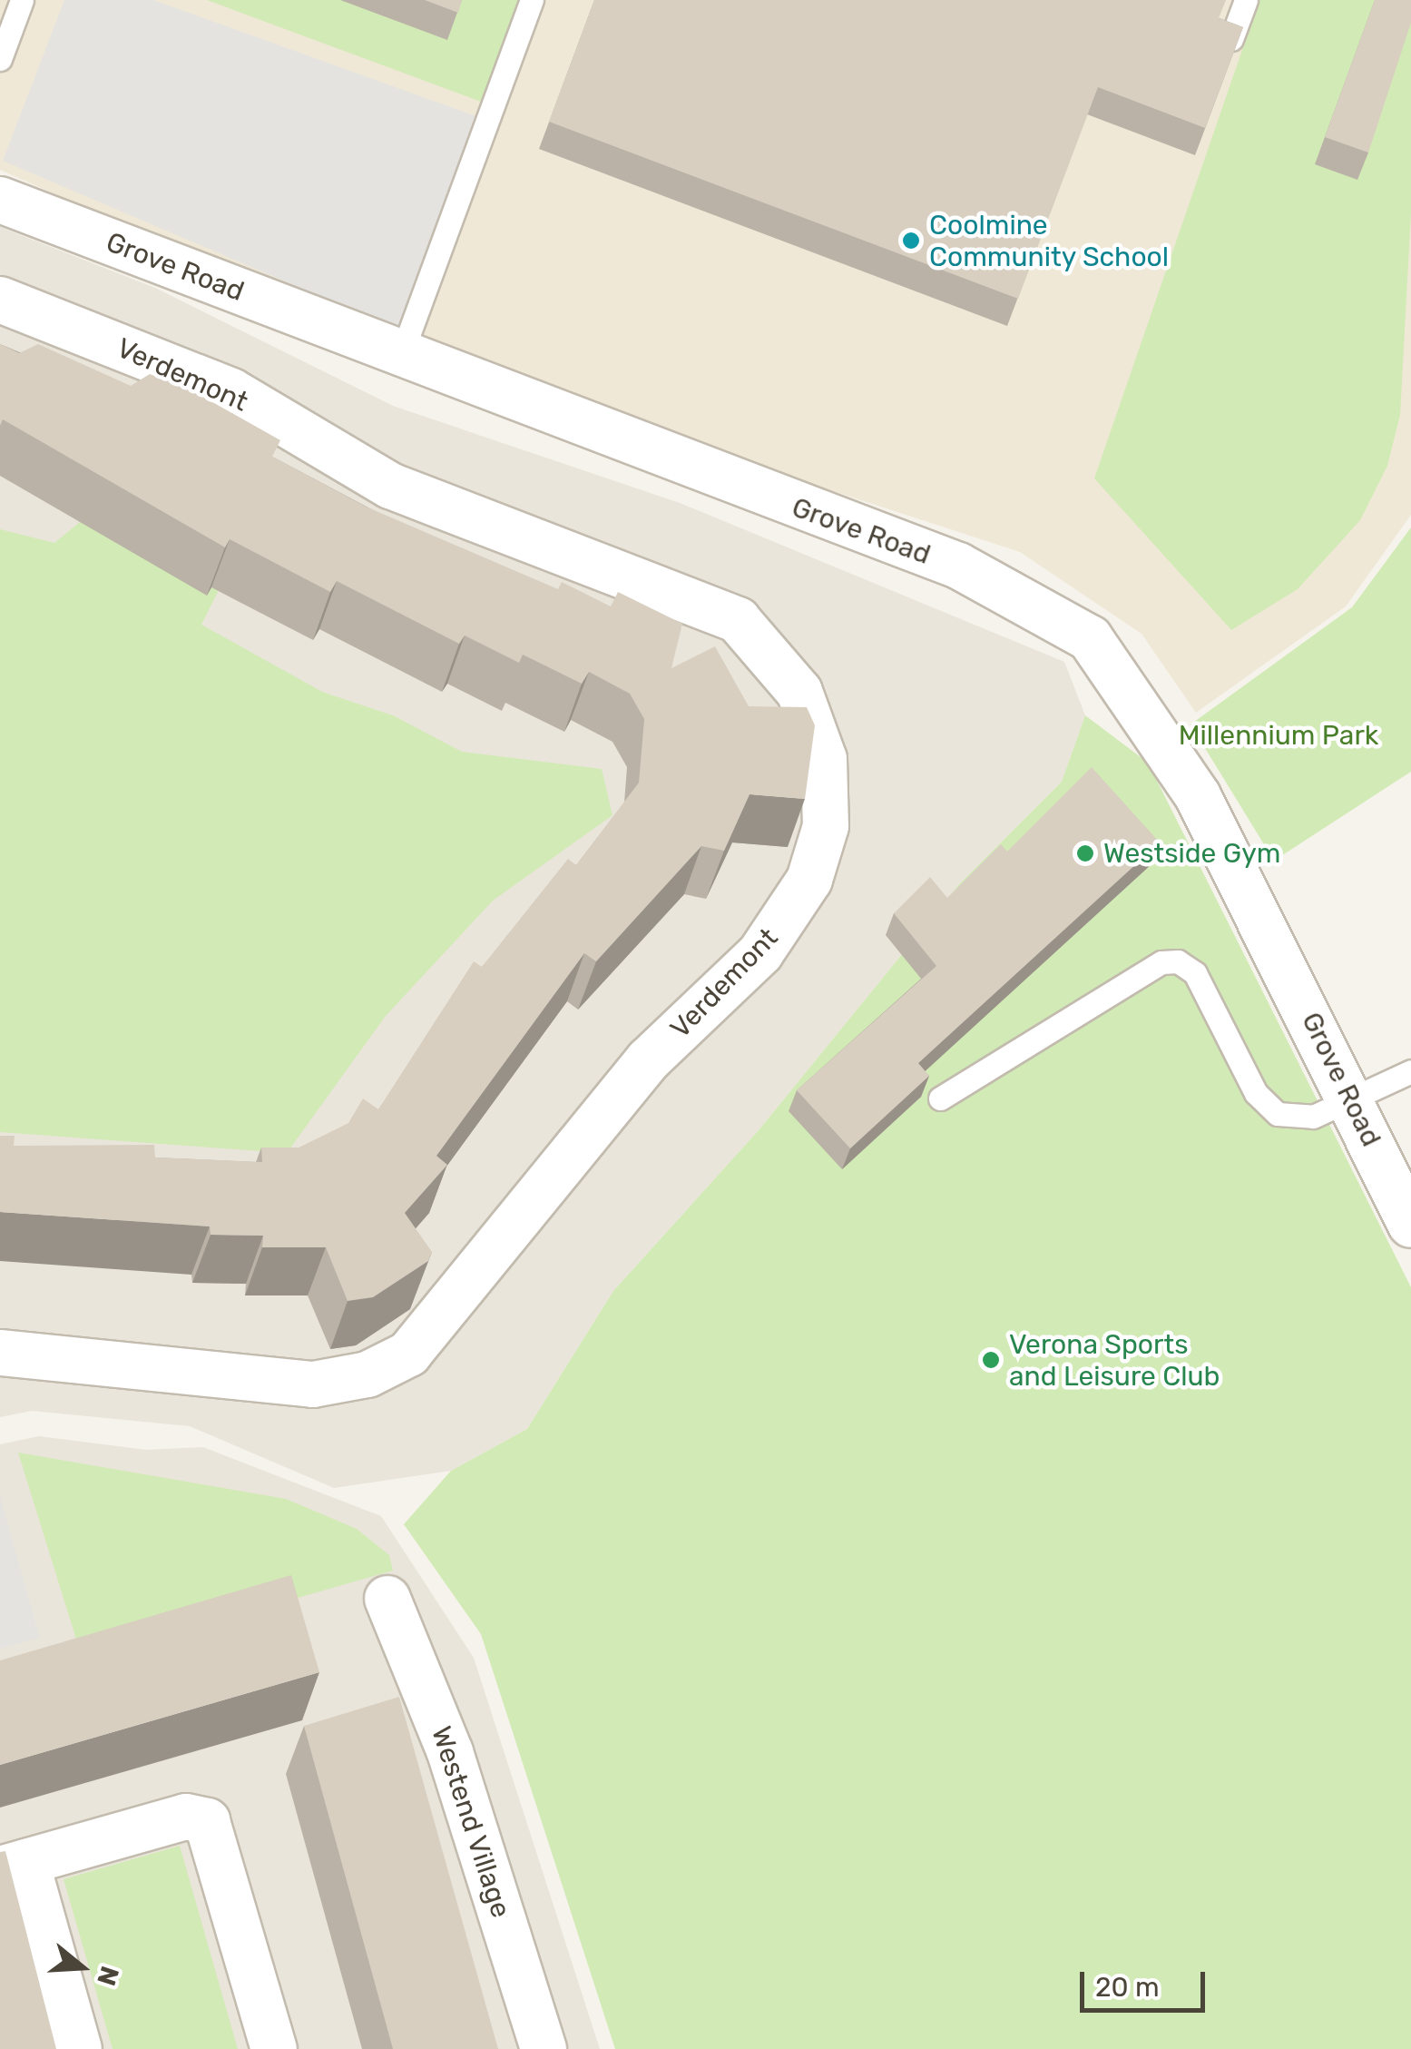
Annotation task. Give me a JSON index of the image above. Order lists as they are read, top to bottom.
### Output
{
  "streets": {
    "street": ["Grove Road", "Verdemont", "Westend Village"]
  },
  "parks": ["Millennium Park"],
  "places": ["Coolmine Community School", "Westside Gym", "Verona Sports and Leisure Club"],
  "scale_bar": "20 m",
  "north": "right"
}
